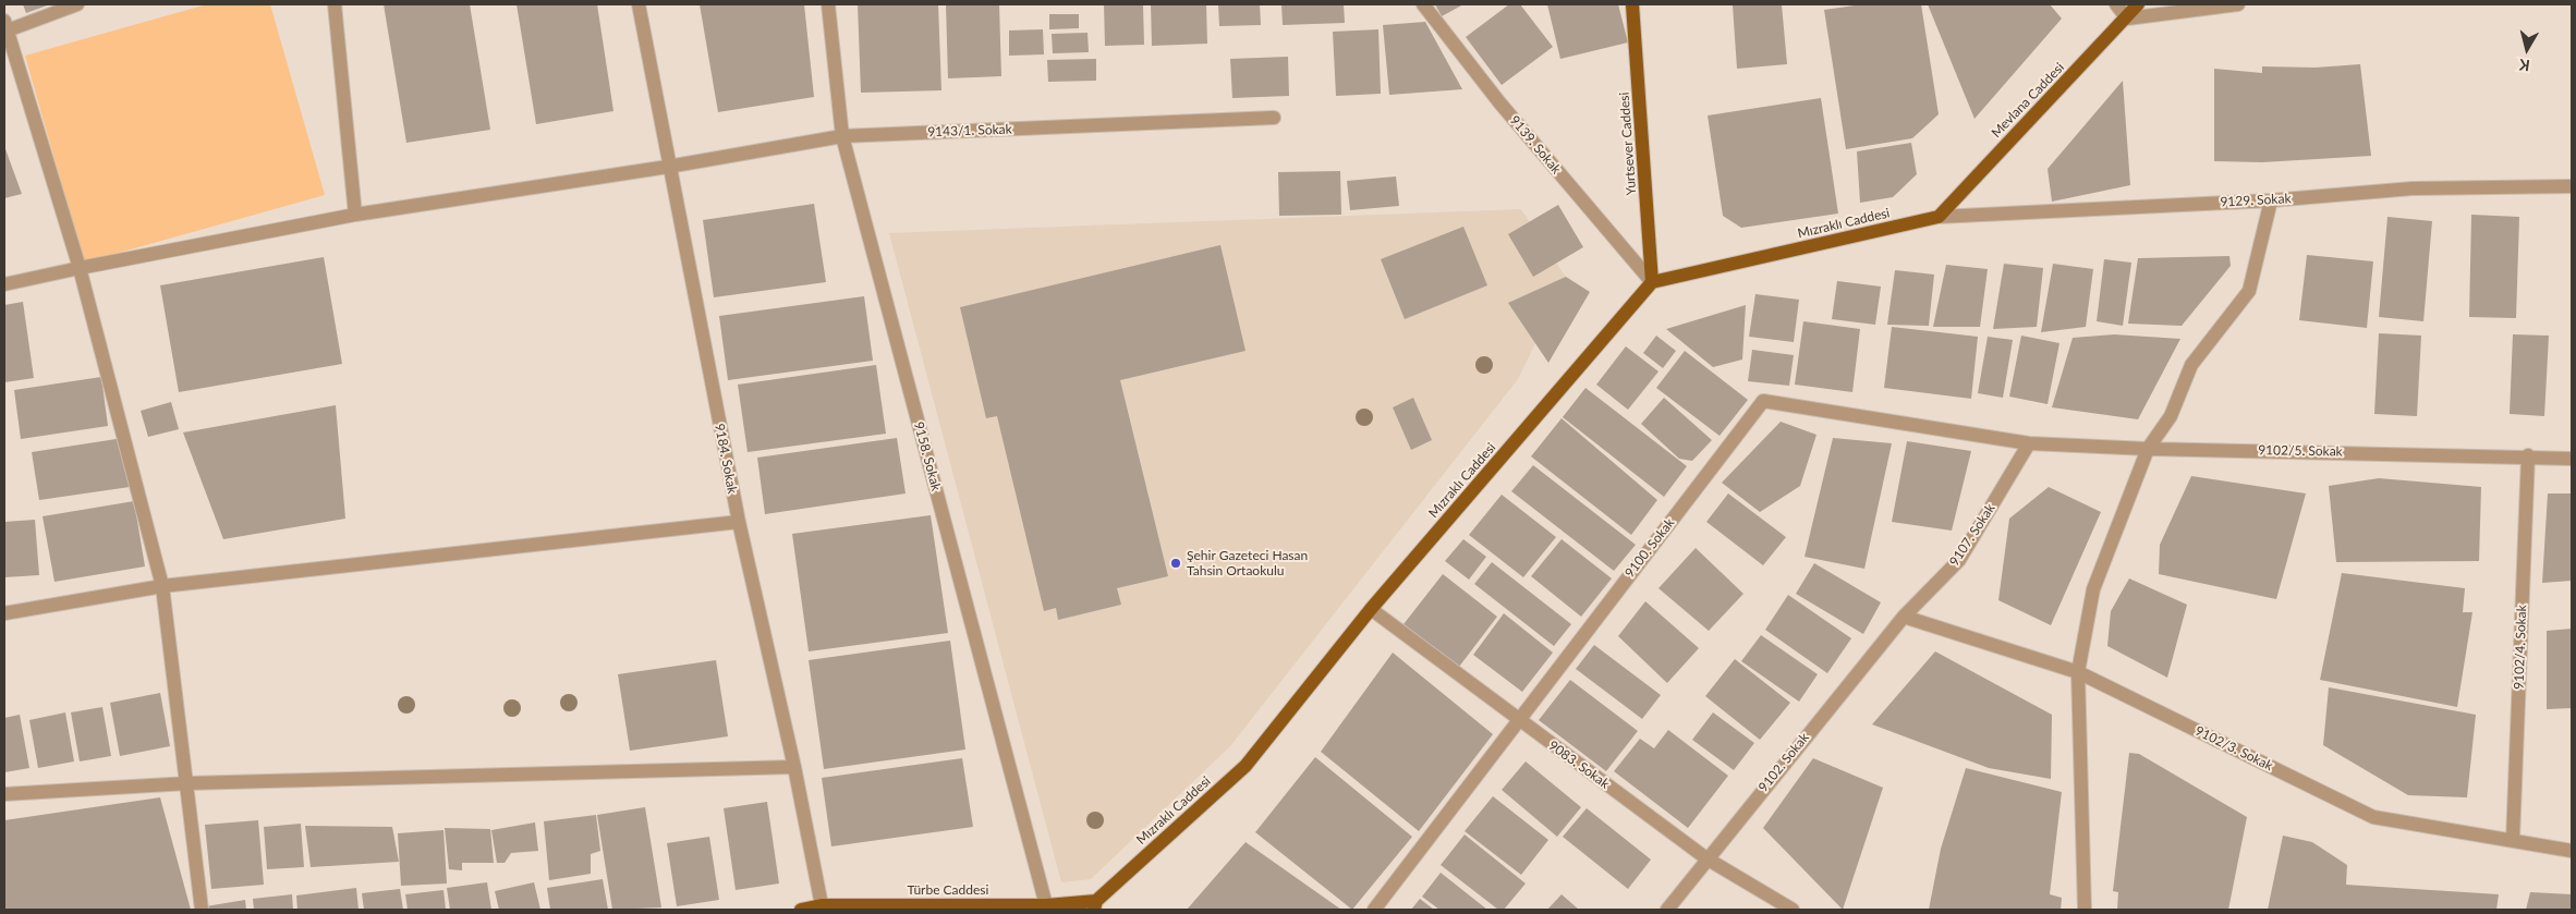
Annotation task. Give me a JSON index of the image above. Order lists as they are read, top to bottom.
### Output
{
  "streets": {
    "main road": [
      "Mevlana Caddesi",
      "Yurtsever Caddesi",
      "Mızraklı Caddesi",
      "Türbe Caddesi"
    ],
    "street": [
      "9143/1. Sokak",
      "9139. Sokak",
      "9129. Sokak",
      "9102/5. Sokak",
      "9158. Sokak",
      "9184. Sokak",
      "9107. Sokak",
      "9100. Sokak",
      "9102/4. Sokak",
      "9102/3. Sokak",
      "9102. Sokak",
      "9083. Sokak"
    ]
  },
  "crossings": [
    ["Mevlana Caddesi", "9129. Sokak"],
    ["Mevlana Caddesi", "Mızraklı Caddesi"],
    ["9143/1. Sokak", "9158. Sokak"],
    ["9143/1. Sokak", "9184. Sokak"],
    ["Yurtsever Caddesi", "9139. Sokak"],
    ["Yurtsever Caddesi", "Mızraklı Caddesi"],
    ["9139. Sokak", "Mızraklı Caddesi"],
    ["9129. Sokak", "Mızraklı Caddesi"],
    ["Mızraklı Caddesi", "9083. Sokak"],
    ["Mızraklı Caddesi", "Türbe Caddesi"],
    ["9102/5. Sokak", "9107. Sokak"],
    ["9102/5. Sokak", "9100. Sokak"],
    ["9102/5. Sokak", "9102/4. Sokak"],
    ["9158. Sokak", "Türbe Caddesi"],
    ["9184. Sokak", "Türbe Caddesi"],
    ["9107. Sokak", "9100. Sokak"],
    ["9107. Sokak", "9102/3. Sokak"],
    ["9107. Sokak", "9102. Sokak"],
    ["9100. Sokak", "9083. Sokak"],
    ["9102/4. Sokak", "9102/3. Sokak"],
    ["9102/3. Sokak", "9102. Sokak"],
    ["9102. Sokak", "9083. Sokak"]
  ],
  "places": ["Şehir Gazeteci Hasan Tahsin Ortaokulu"],
  "north": "bottom"
}
